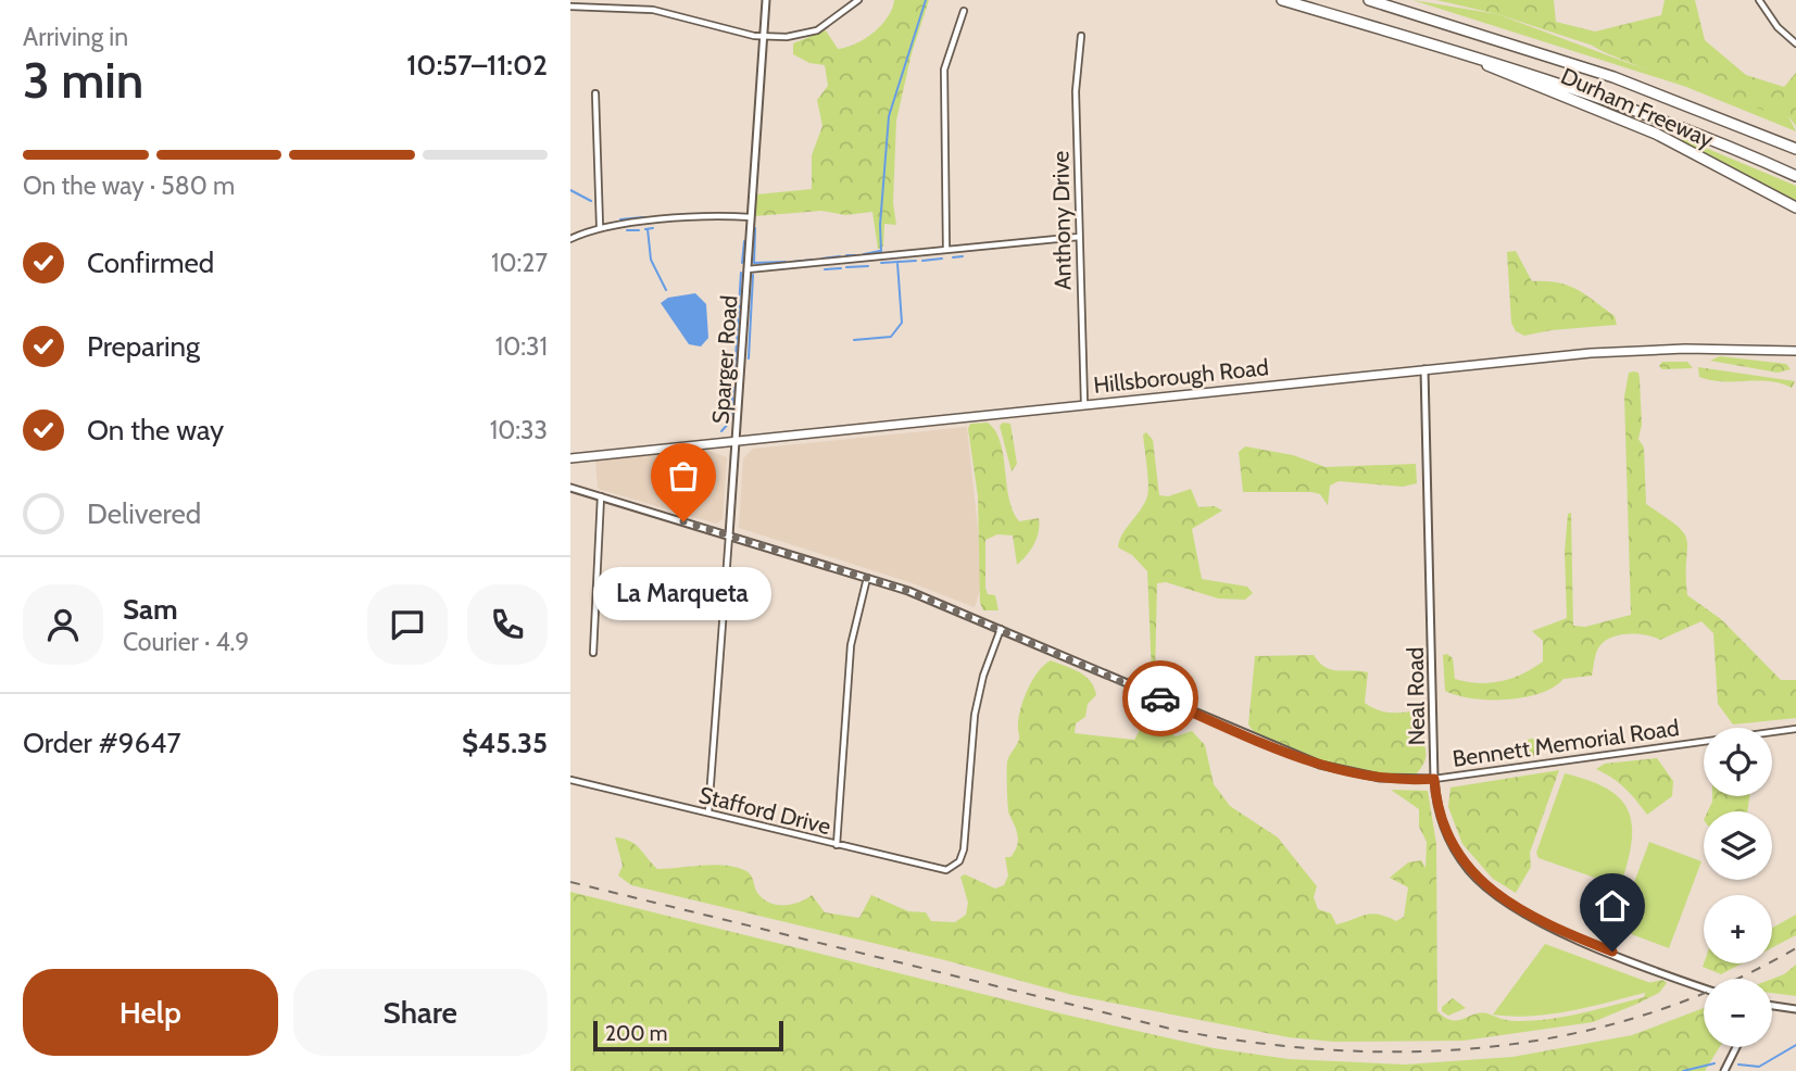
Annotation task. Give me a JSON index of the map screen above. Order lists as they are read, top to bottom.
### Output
{
  "streets": {
    "highway": ["Durham Freeway"],
    "main road": ["Hillsborough Road"],
    "street": [
      "Anthony Drive",
      "Sparger Road",
      "Neal Road",
      "Bennett Memorial Road",
      "Stafford Drive"
    ]
  },
  "crossings": [
    ["Anthony Drive", "Hillsborough Road"],
    ["Sparger Road", "Hillsborough Road"],
    ["Sparger Road", "Bennett Memorial Road"],
    ["Sparger Road", "Stafford Drive"],
    ["Hillsborough Road", "Neal Road"],
    ["Neal Road", "Bennett Memorial Road"],
    ["Bennett Memorial Road", "Stafford Drive"]
  ],
  "places": ["La Marqueta"],
  "scale_bar": "200 m",
  "page": {
    "heading": ["3 min", "Arriving in", "10:57–11:02"],
    "panel": [
      "Sam",
      "Courier · 4.9",
      "Order #9647",
      "$45.35"
    ],
    "bar": "On the way · 580 m",
    "list": [
      ["Confirmed", "10:27"],
      ["Preparing", "10:31"],
      ["On the way", "10:33"],
      "Delivered"
    ],
    "bubble": "La Marqueta",
    "map_buttons": ["+", "−"],
    "buttons": ["Help", "Share"],
    "scale": "200 m"
  }
}
